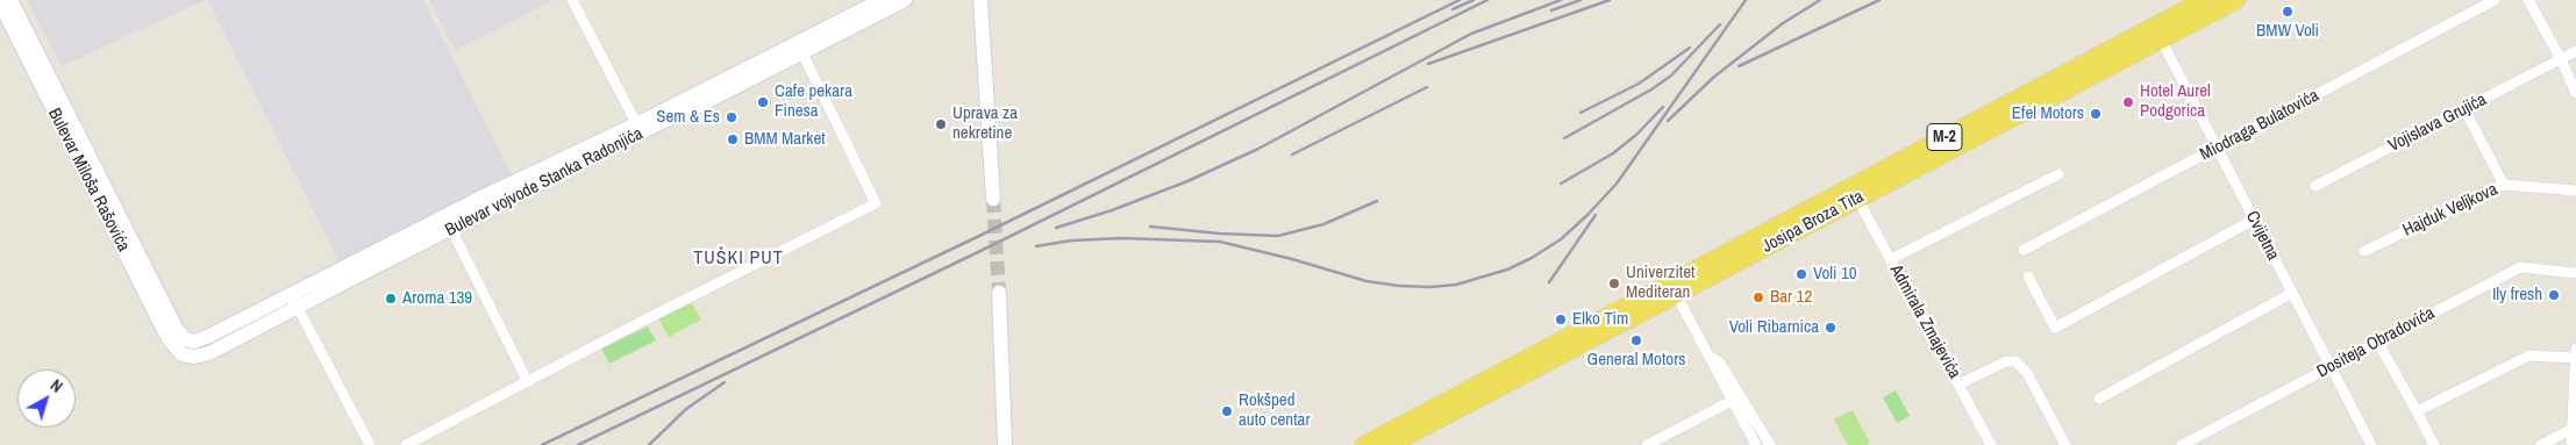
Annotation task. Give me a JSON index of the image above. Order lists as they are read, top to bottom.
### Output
{
  "streets": {
    "main road": ["M-2", "Josipa Broza Tita"],
    "street": [
      "Vojislava Grujića",
      "Miodraga Bulatovića",
      "Bulevar Miloša Rašovića",
      "Bulevar vojvode Stanka Radonjića",
      "Hajduk Veljkova",
      "Cvijetna",
      "Admirala Zmajevića",
      "Dositeja Obradovića"
    ]
  },
  "crossings": [
    ["Miodraga Bulatovića", "Cvijetna"],
    ["Bulevar Miloša Rašovića", "Bulevar vojvode Stanka Radonjića"],
    ["Josipa Broza Tita", "Cvijetna"],
    ["Josipa Broza Tita", "Admirala Zmajevića"],
    ["Cvijetna", "Dositeja Obradovića"]
  ],
  "districts": ["TUŠKI PUT"],
  "places": [
    "BMW Voli",
    "Cafe pekara Finesa",
    "Hotel Aurel Podgorica",
    "Efel Motors",
    "Sem & Es",
    "Uprava za nekretine",
    "BMM Market",
    "Voli 10",
    "Univerzitet Mediteran",
    "Ily fresh",
    "Bar 12",
    "Aroma 139",
    "Elko Tim",
    "Voli Ribarnica",
    "General Motors",
    "Rokšped auto centar"
  ],
  "north": "top right"
}
